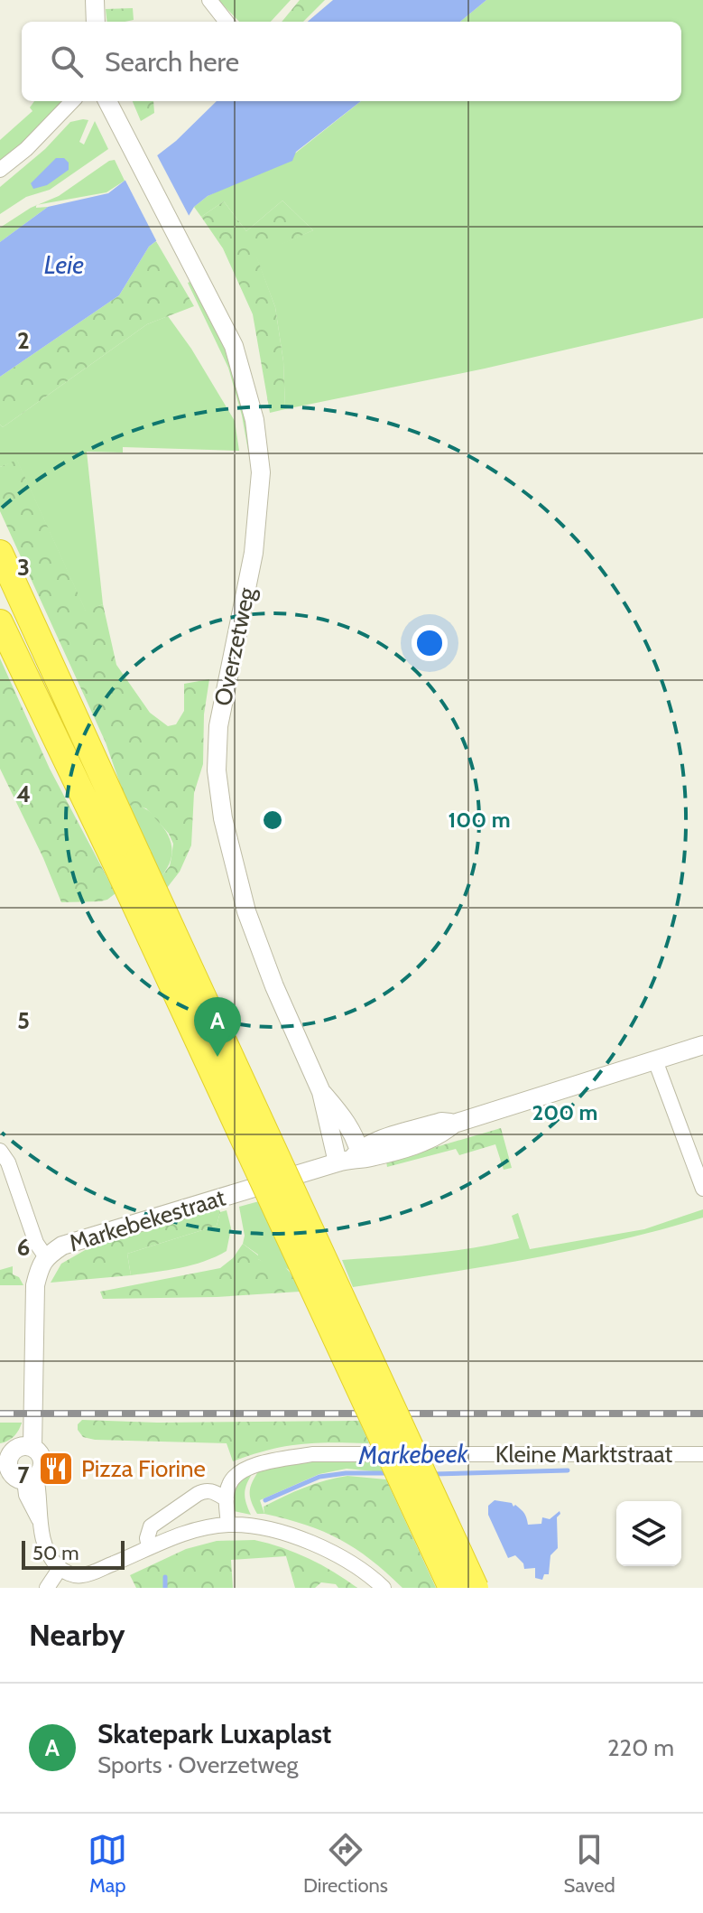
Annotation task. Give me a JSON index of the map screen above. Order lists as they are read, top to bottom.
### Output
{
  "streets": {
    "street": ["Overzetweg", "Markebekestraat", "Kleine Marktstraat"]
  },
  "crossings": [
    ["Overzetweg", "Markebekestraat"]
  ],
  "water": ["Leie", "Markebeek"],
  "places": {
    "restaurant": ["Pizza Fiorine"]
  },
  "scale_bar": "50 m",
  "page": {
    "search": "Search here",
    "pins": "A",
    "scale": "50 m",
    "heading": "Nearby",
    "list": [
      {
        "mark": "A",
        "name": "Skatepark Luxaplast",
        "note": "Sports · Overzetweg",
        "value": "220 m"
      }
    ],
    "nav": ["Map", "Directions", "Saved"]
  },
  "grid": {
    "rows": [
      "2",
      "3",
      "4",
      "5",
      "6",
      "7"
    ]
  },
  "rings": ["100 m", "200 m"]
}
